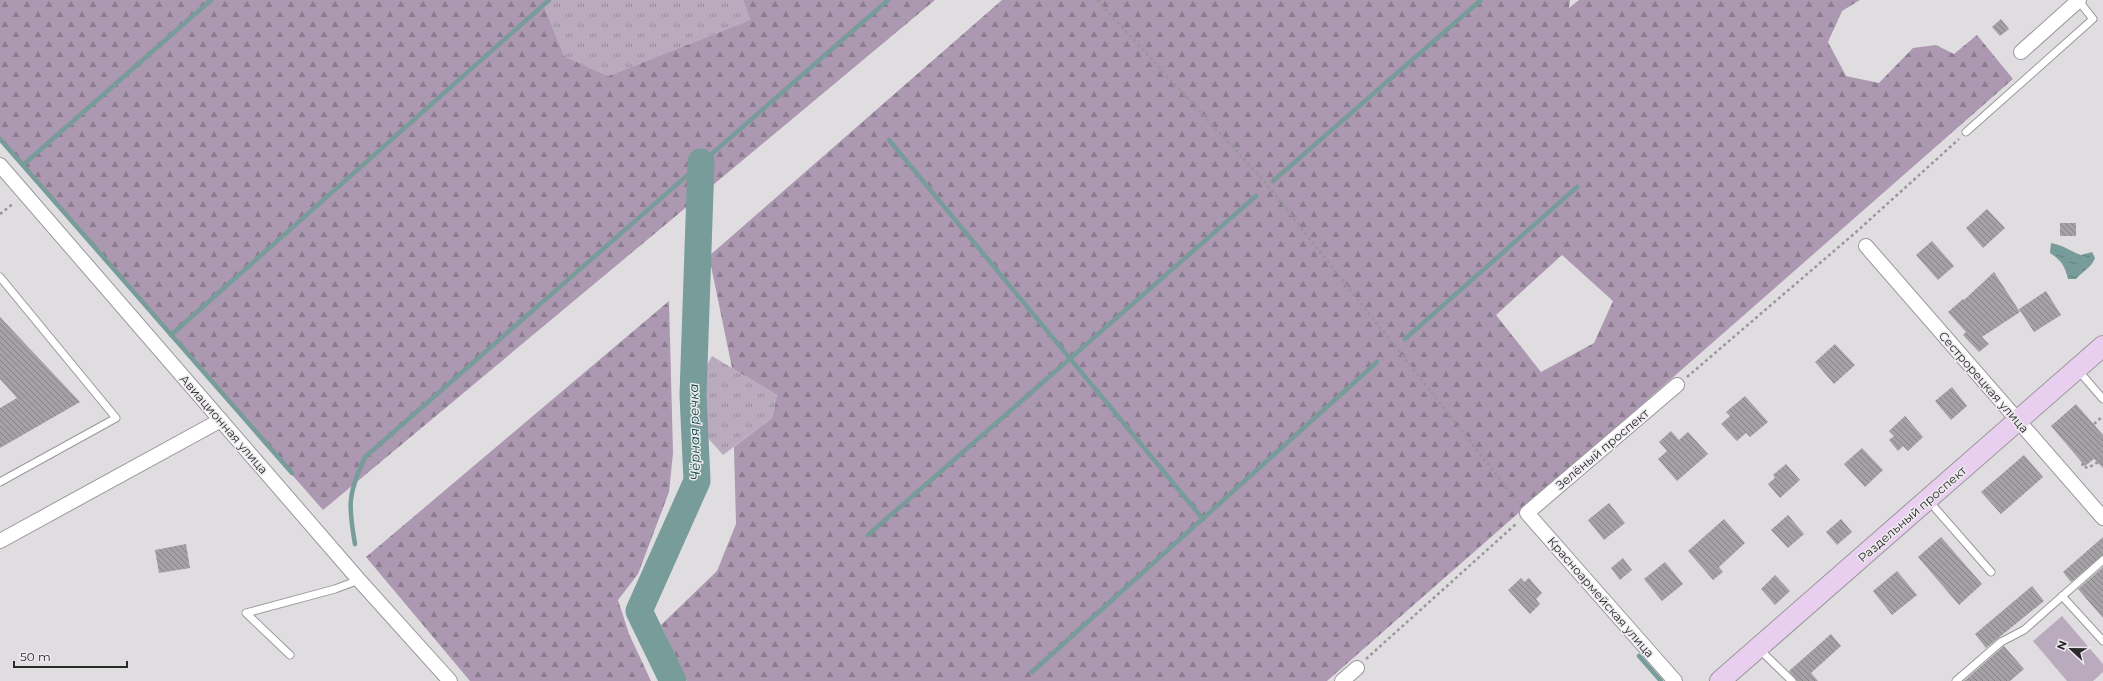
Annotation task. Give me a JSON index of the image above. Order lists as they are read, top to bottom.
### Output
{
  "streets": {
    "street": [
      "Сестрорецкая улица",
      "Авиационная улица",
      "Зелёный проспект",
      "Раздельный проспект",
      "Красноармейская улица"
    ]
  },
  "crossings": [
    ["Сестрорецкая улица", "Раздельный проспект"],
    ["Зелёный проспект", "Красноармейская улица"]
  ],
  "water": ["Чёрная речка"],
  "scale_bar": "50 m",
  "north": "left"
}
